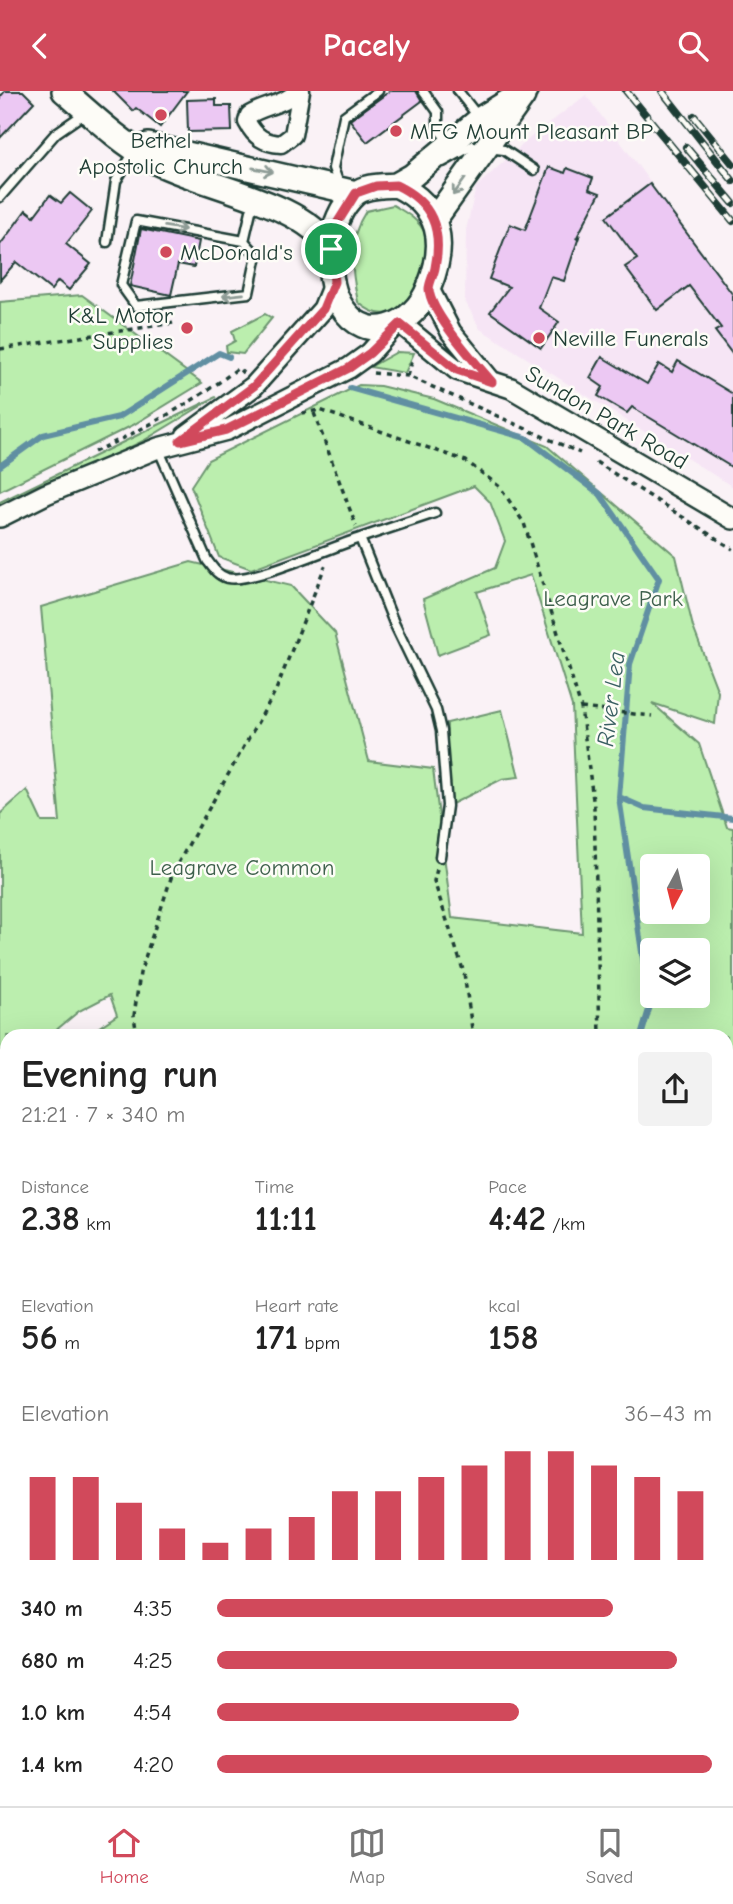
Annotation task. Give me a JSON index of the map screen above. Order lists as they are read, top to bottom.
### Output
{
  "streets": {
    "street": ["Sundon Park Road"]
  },
  "water": ["River Lea"],
  "parks": ["Leagrave Park", "Leagrave Common"],
  "places": [
    "Bethel Apostolic Church",
    "MFG Mount Pleasant BP",
    "McDonald's",
    "K&L Motor Supplies",
    "Neville Funerals"
  ],
  "north": "bottom",
  "page": {
    "header": "Pacely",
    "heading": ["Evening run", "21:21 · 7 × 340 m"],
    "stats": [
      ["Distance", "2.38 km"],
      ["Time", "11:11"],
      ["Pace", "4:42 /km"],
      ["Elevation", "56 m"],
      ["Heart rate", "171 bpm"],
      ["kcal", "158"]
    ],
    "chart": ["Elevation", "36–43 m"],
    "list": [
      {
        "name": "340 m",
        "note": "4:35"
      },
      {
        "name": "680 m",
        "note": "4:25"
      },
      {
        "name": "1.0 km",
        "note": "4:54"
      },
      {
        "name": "1.4 km",
        "note": "4:20"
      }
    ],
    "tabs": ["Home", "Map", "Saved"]
  }
}
